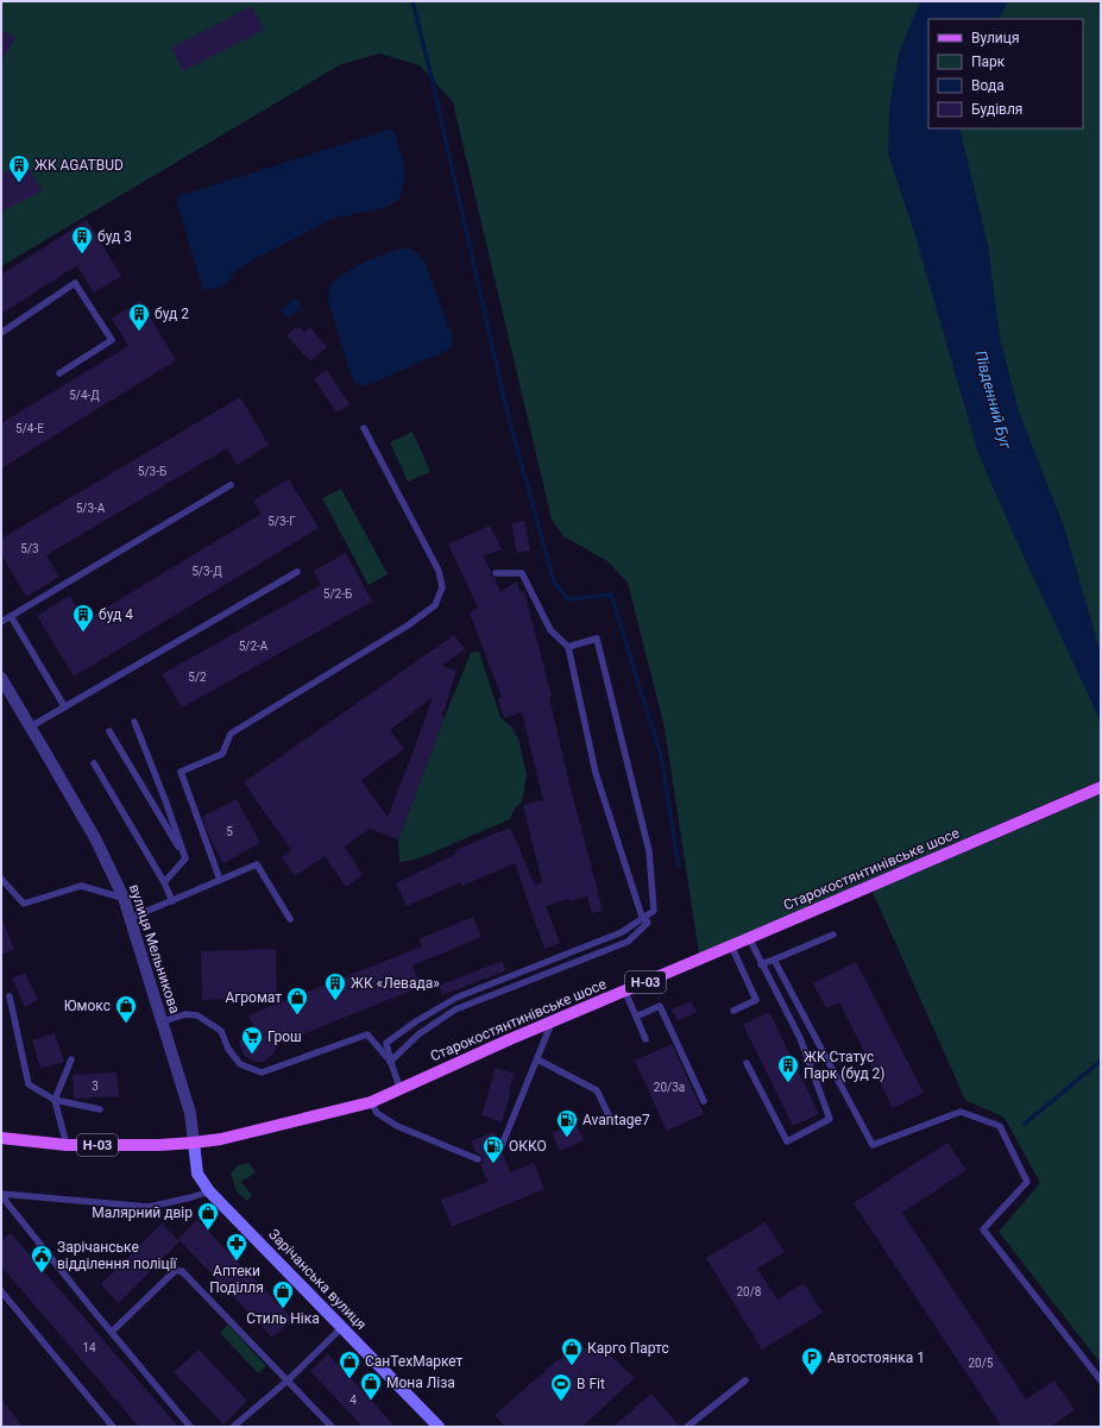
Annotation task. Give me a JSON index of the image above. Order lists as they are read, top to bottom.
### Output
{
  "streets": {
    "main road": ["Старокостянтинівське шосе", "Н-03"],
    "street": ["вулиця Мельникова", "Зарічанська вулиця"]
  },
  "crossings": [
    ["Старокостянтинівське шосе", "вулиця Мельникова"],
    ["Старокостянтинівське шосе", "Зарічанська вулиця"],
    ["вулиця Мельникова", "Зарічанська вулиця"]
  ],
  "water": ["Південний Буг"],
  "places": {
    "building": [
      "ЖК AGATBUD",
      "буд 3",
      "буд 2",
      "буд 4",
      "ЖК «Левада»",
      "ЖК Статус Парк (буд 2)"
    ],
    "shop": [
      "Агромат",
      "Юмокс",
      "Малярний двір",
      "Стиль Ніка",
      "Карго Партс",
      "СанТехМаркет",
      "Мона Ліза"
    ],
    "supermarket": ["Грош"],
    "fuel station": ["Avantage7", "ОККО"],
    "pharmacy": ["Аптеки Поділля"],
    "public building": ["Зарічанське відділення поліції"],
    "parking": ["Автостоянка 1"],
    "sports": ["B Fit"]
  },
  "house_numbers": [
    "5/4-Д",
    "5/4-Е",
    "5/3-Б",
    "5/3-А",
    "5/3-Г",
    "5/3",
    "5/3-Д",
    "5/2-Б",
    "5/2-А",
    "5/2",
    "5",
    "3",
    "20/3а",
    "20/8",
    "14",
    "20/5",
    "4"
  ],
  "legend": [
    "Вулиця",
    "Парк",
    "Вода",
    "Будівля"
  ]
}
